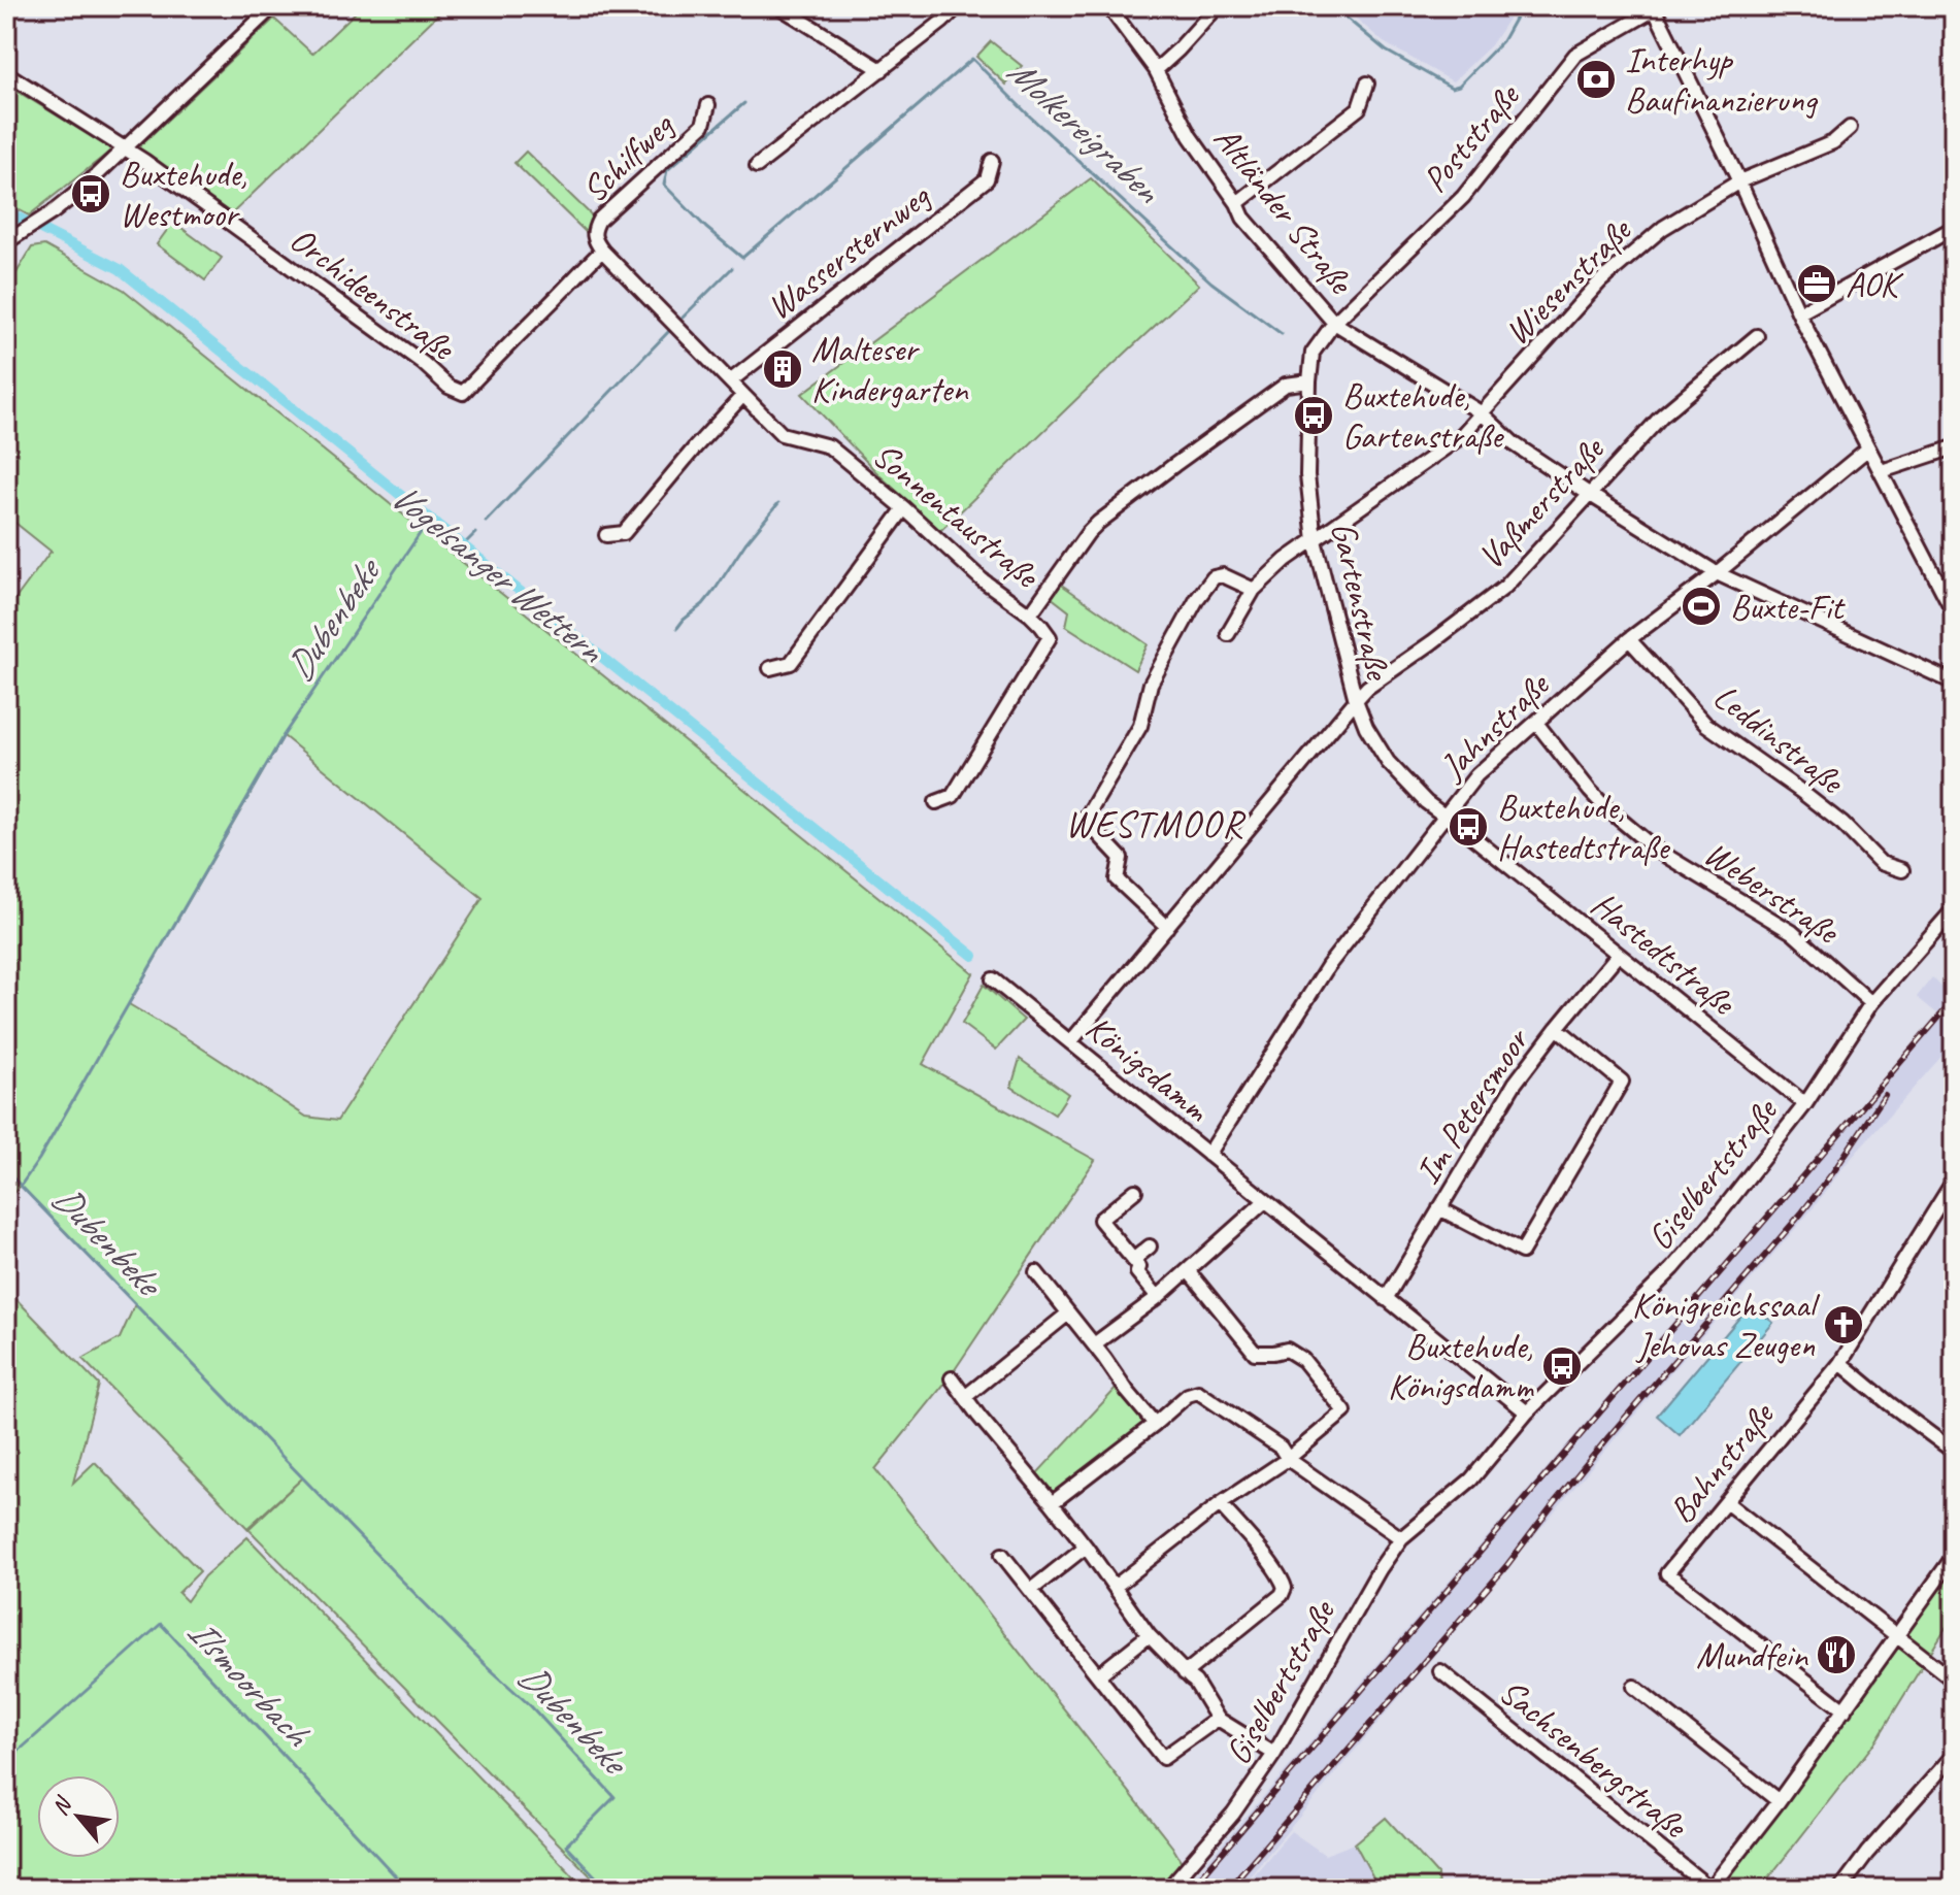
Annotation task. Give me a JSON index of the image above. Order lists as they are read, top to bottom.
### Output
{
  "streets": {
    "street": [
      "Poststraße",
      "Schilfweg",
      "Altländer Straße",
      "Wassersternweg",
      "Wiesenstraße",
      "Orchideenstraße",
      "Vaßmerstraße",
      "Sonnentaustraße",
      "Gartenstraße",
      "Jahnstraße",
      "Leddinstraße",
      "Weberstraße",
      "Hastedtstraße",
      "Königsdamm",
      "Im Petersmoor",
      "Giselbertstraße",
      "Bahnstraße",
      "Sachsenbergstraße"
    ]
  },
  "crossings": [
    ["Poststraße", "Altländer Straße"],
    ["Poststraße", "Gartenstraße"],
    ["Schilfweg", "Orchideenstraße"],
    ["Altländer Straße", "Wiesenstraße"],
    ["Altländer Straße", "Vaßmerstraße"],
    ["Altländer Straße", "Gartenstraße"],
    ["Altländer Straße", "Jahnstraße"],
    ["Wiesenstraße", "Gartenstraße"],
    ["Vaßmerstraße", "Gartenstraße"],
    ["Vaßmerstraße", "Hastedtstraße"],
    ["Sonnentaustraße", "Gartenstraße"],
    ["Gartenstraße", "Hastedtstraße"],
    ["Gartenstraße", "Königsdamm"],
    ["Jahnstraße", "Leddinstraße"],
    ["Jahnstraße", "Weberstraße"],
    ["Jahnstraße", "Hastedtstraße"],
    ["Jahnstraße", "Königsdamm"],
    ["Weberstraße", "Giselbertstraße"],
    ["Hastedtstraße", "Im Petersmoor"],
    ["Hastedtstraße", "Giselbertstraße"],
    ["Königsdamm", "Im Petersmoor"],
    ["Königsdamm", "Giselbertstraße"]
  ],
  "districts": ["WESTMOOR"],
  "water": [
    "Molkereigraben",
    "Vogelsanger Wettern",
    "Dubenbeke",
    "Ilsmoorbach"
  ],
  "places": {
    "bank": ["Interhyp Baufinanzierung"],
    "bus stop": [
      "Buxtehude, Westmoor",
      "Buxtehude, Gartenstraße",
      "Buxtehude, Hastedtstraße",
      "Buxtehude, Königsdamm"
    ],
    "office": ["AOK"],
    "building": ["Malteser Kindergarten"],
    "sports": ["Buxte-Fit"],
    "church": ["Königreichssaal Jehovas Zeugen"],
    "restaurant": ["Mundfein"]
  },
  "north": "top left"
}
